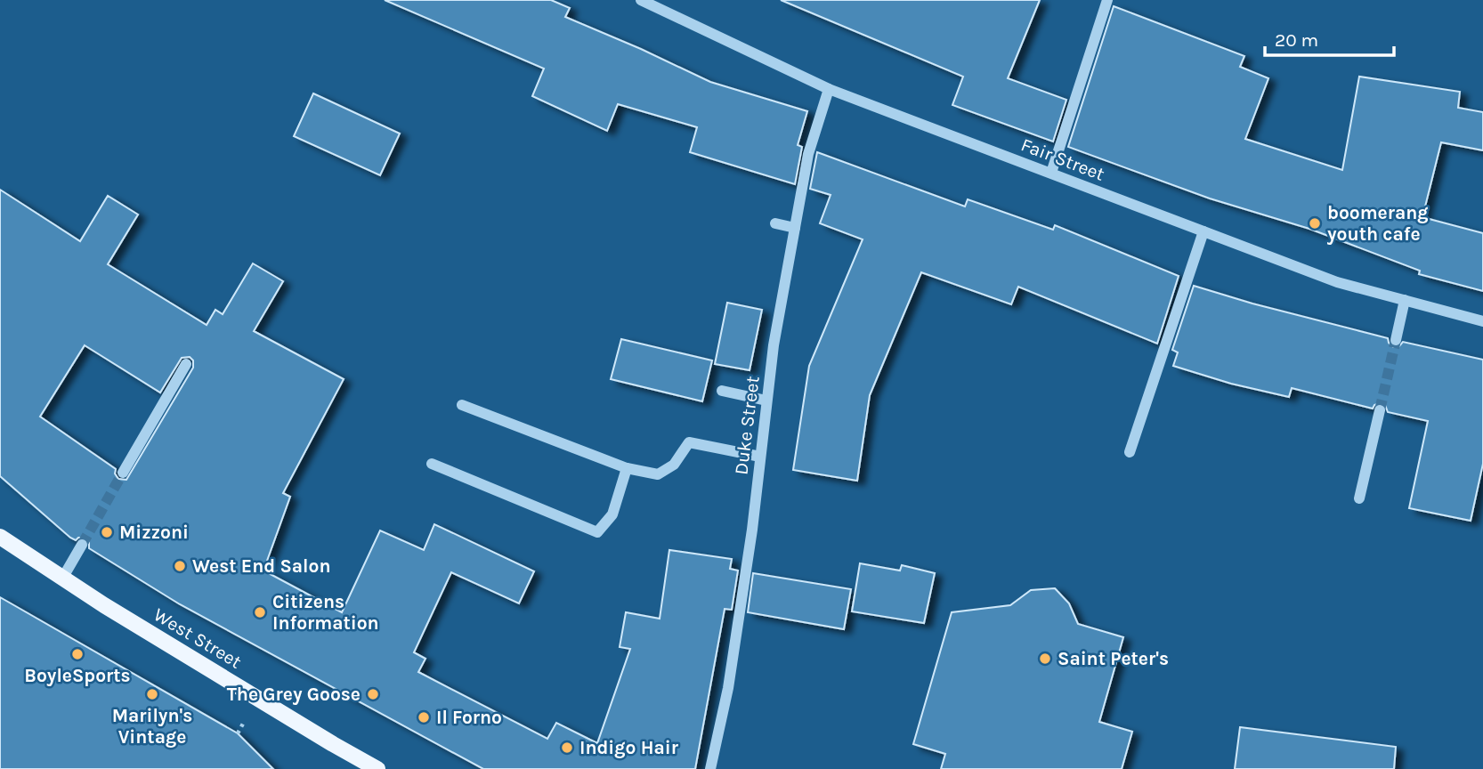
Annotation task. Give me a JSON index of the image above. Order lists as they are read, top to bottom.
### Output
{
  "streets": {
    "main road": ["West Street"],
    "street": ["Fair Street", "Duke Street"]
  },
  "crossings": [
    ["Fair Street", "Duke Street"]
  ],
  "places": [
    "boomerang youth cafe",
    "Mizzoni",
    "West End Salon",
    "Citizens Information",
    "BoyleSports",
    "Saint Peter's",
    "Marilyn's Vintage",
    "The Grey Goose",
    "Il Forno",
    "Indigo Hair"
  ],
  "scale_bar": "20 m"
}
